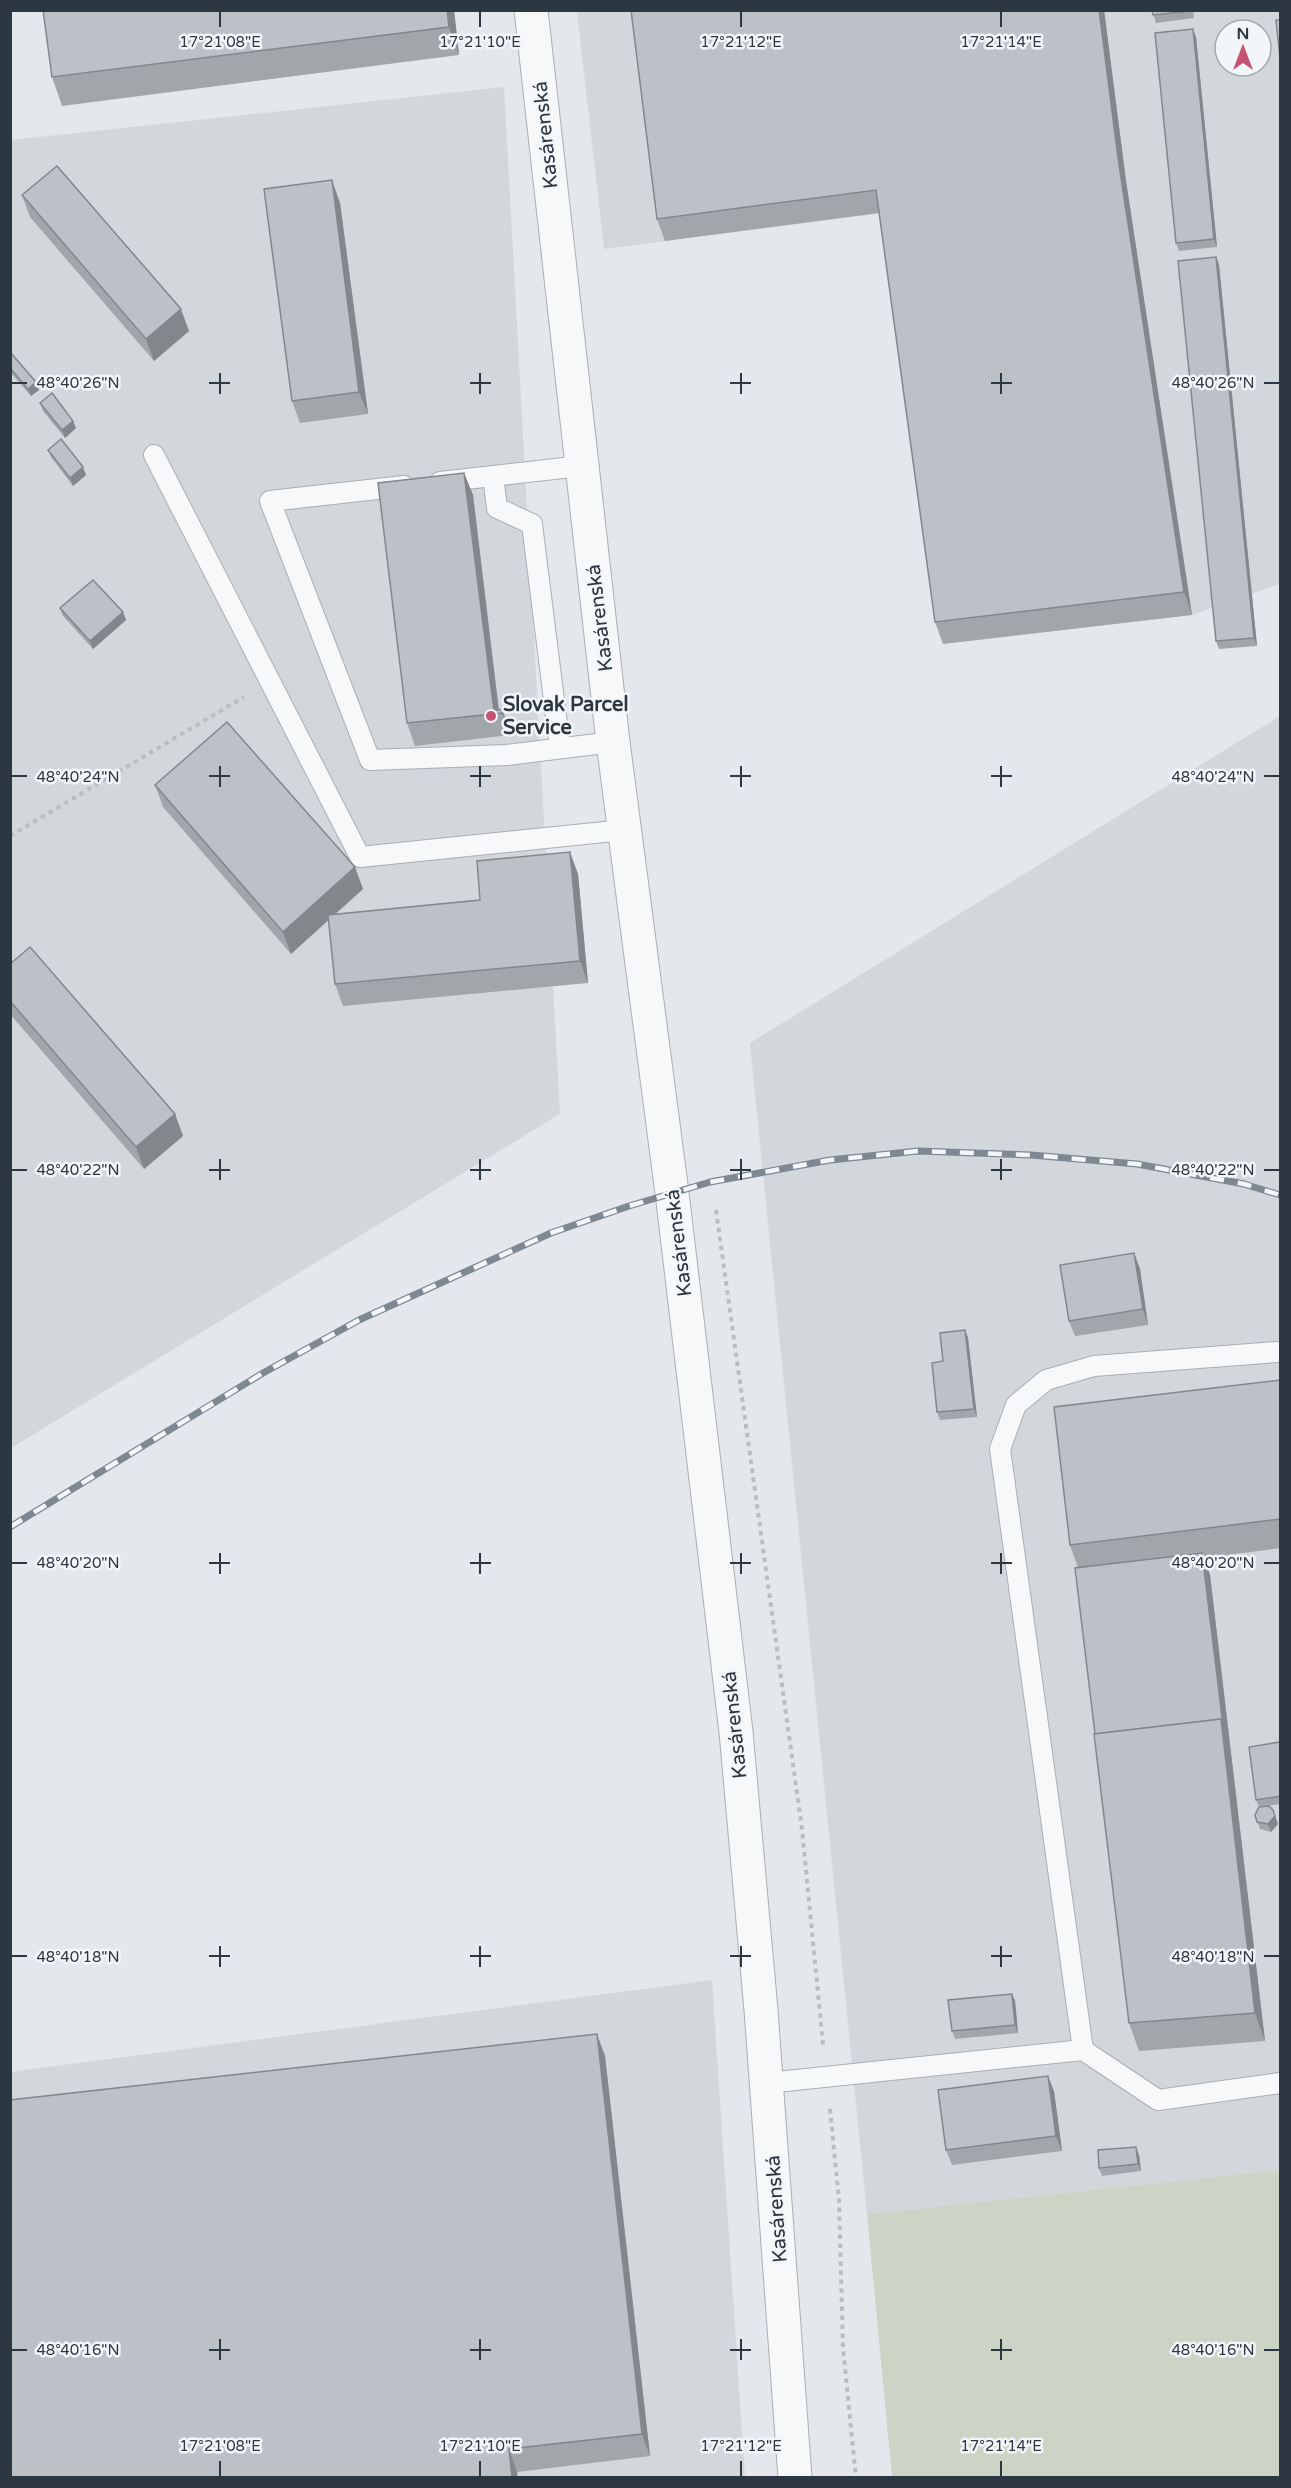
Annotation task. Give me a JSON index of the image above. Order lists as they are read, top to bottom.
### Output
{
  "streets": {
    "street": ["Kasárenská"]
  },
  "places": ["Slovak Parcel Service"],
  "north": "top",
  "coordinates": [
    "17°21'08\"E",
    "17°21'10\"E",
    "17°21'12\"E",
    "17°21'14\"E",
    "48°40'26\"N",
    "48°40'24\"N",
    "48°40'22\"N",
    "48°40'20\"N",
    "48°40'18\"N",
    "48°40'16\"N"
  ]
}
